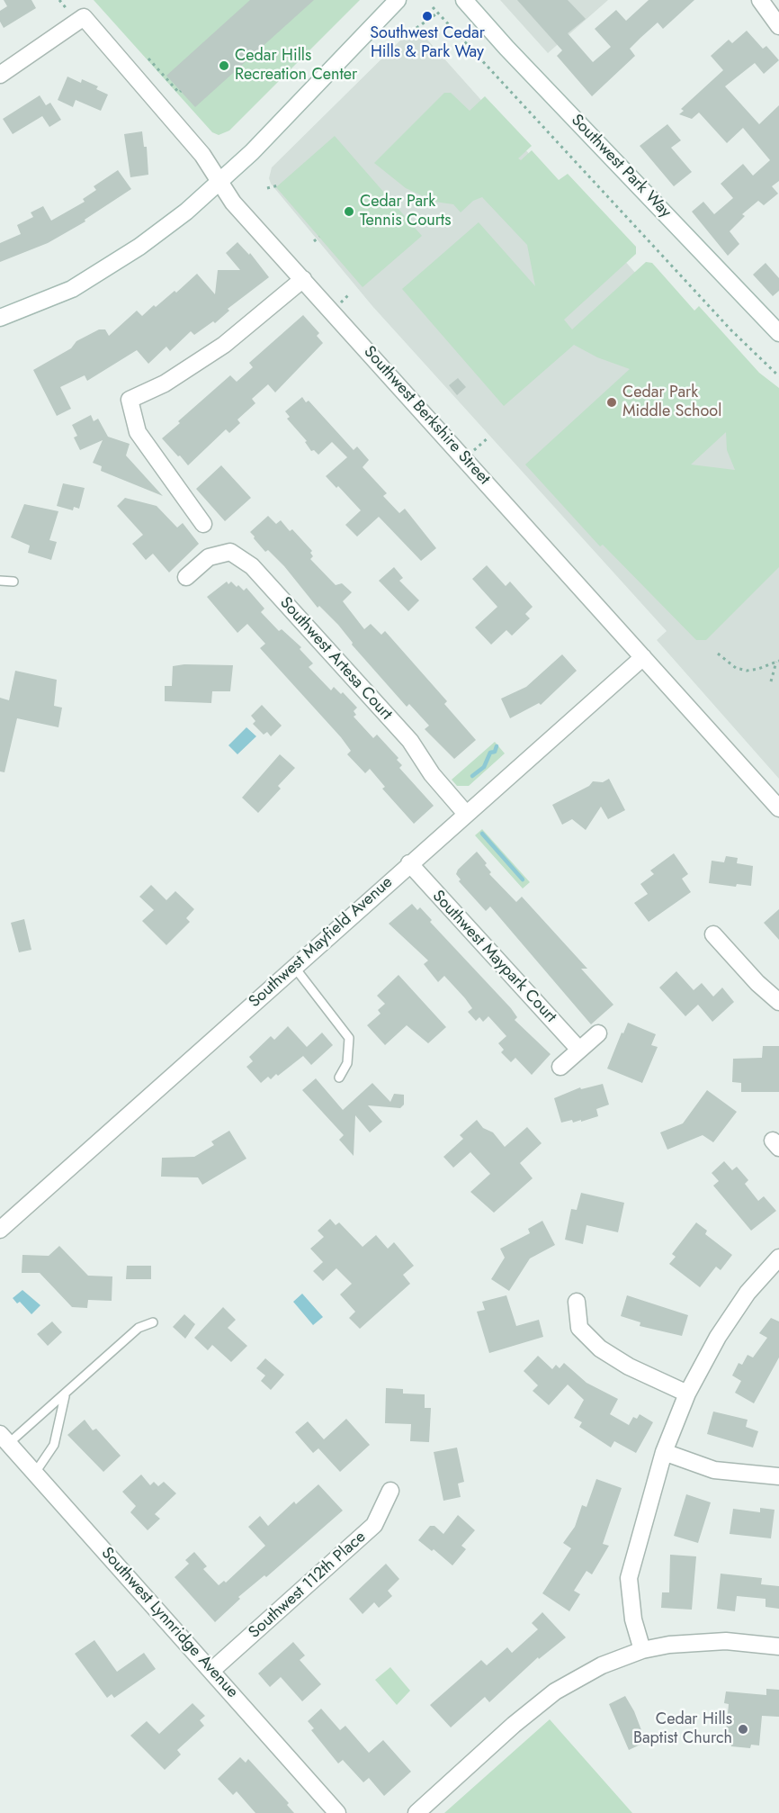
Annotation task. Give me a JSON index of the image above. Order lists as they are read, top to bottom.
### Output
{
  "streets": {
    "street": [
      "Southwest Park Way",
      "Southwest Berkshire Street",
      "Southwest Artesa Court",
      "Southwest Mayfield Avenue",
      "Southwest Maypark Court",
      "Southwest 112th Place",
      "Southwest Lynnridge Avenue"
    ]
  },
  "crossings": [
    ["Southwest Berkshire Street", "Southwest Mayfield Avenue"],
    ["Southwest Artesa Court", "Southwest Mayfield Avenue"],
    ["Southwest Mayfield Avenue", "Southwest Maypark Court"],
    ["Southwest 112th Place", "Southwest Lynnridge Avenue"]
  ],
  "places": [
    "Southwest Cedar Hills & Park Way",
    "Cedar Hills Recreation Center",
    "Cedar Park Tennis Courts",
    "Cedar Park Middle School",
    "Cedar Hills Baptist Church"
  ]
}
